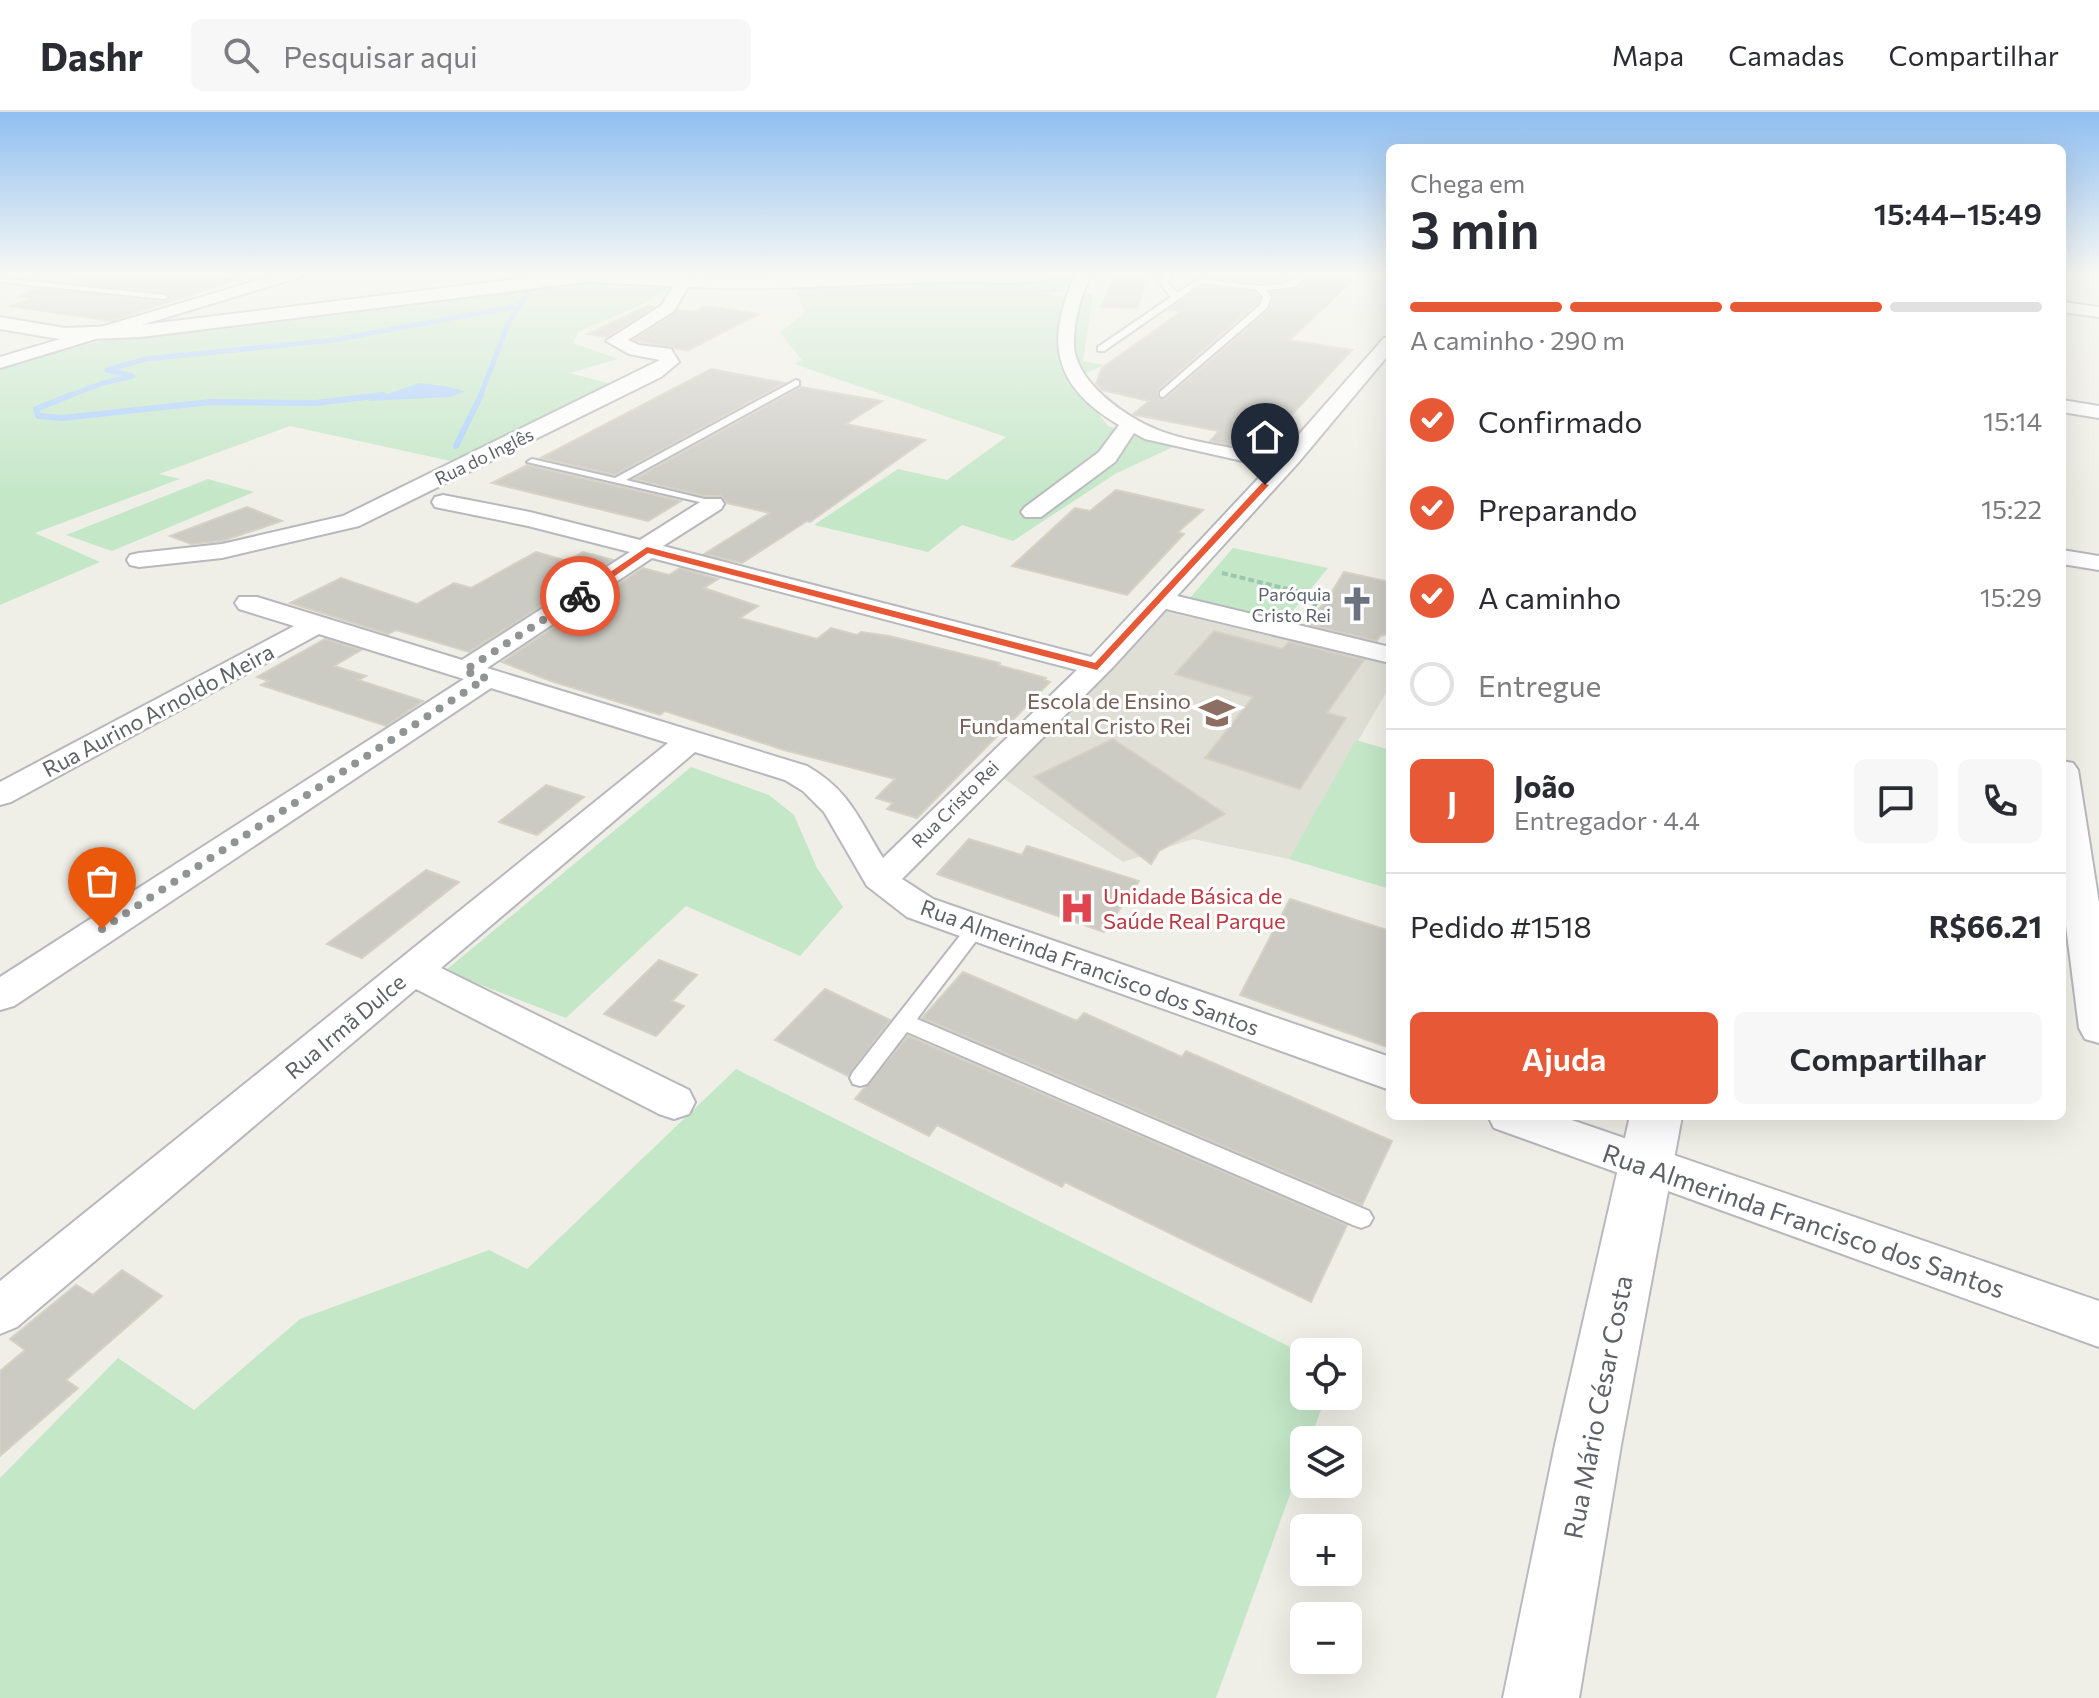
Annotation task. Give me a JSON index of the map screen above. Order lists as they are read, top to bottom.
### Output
{
  "streets": {
    "main road": ["Rua Mário César Costa"],
    "street": [
      "Rua do Inglês",
      "Rua Aurino Arnoldo Meira",
      "Rua Cristo Rei",
      "Rua Almerinda Francisco dos Santos",
      "Rua Irmã Dulce"
    ]
  },
  "crossings": [
    ["Rua Aurino Arnoldo Meira", "Rua Almerinda Francisco dos Santos"],
    ["Rua Cristo Rei", "Rua Almerinda Francisco dos Santos"],
    ["Rua Almerinda Francisco dos Santos", "Rua Irmã Dulce"],
    ["Rua Almerinda Francisco dos Santos", "Rua Mário César Costa"]
  ],
  "places": {
    "church": ["Paróquia Cristo Rei"],
    "school or university": ["Escola de Ensino Fundamental Cristo Rei"],
    "hospital": ["Unidade Básica de Saúde Real Parque"]
  },
  "page": {
    "header": "Dashr",
    "search": "Pesquisar aqui",
    "nav": ["Mapa", "Camadas", "Compartilhar"],
    "heading": ["3 min", "Chega em", "15:44–15:49"],
    "panel": [
      "João",
      "Entregador · 4.4",
      "Pedido #1518",
      "R$66.21"
    ],
    "bar": "A caminho · 290 m",
    "list": [
      ["Confirmado", "15:14"],
      ["Preparando", "15:22"],
      ["A caminho", "15:29"],
      "Entregue"
    ],
    "round": "J",
    "buttons": ["Ajuda", "Compartilhar"],
    "map_buttons": ["+", "−"]
  }
}
